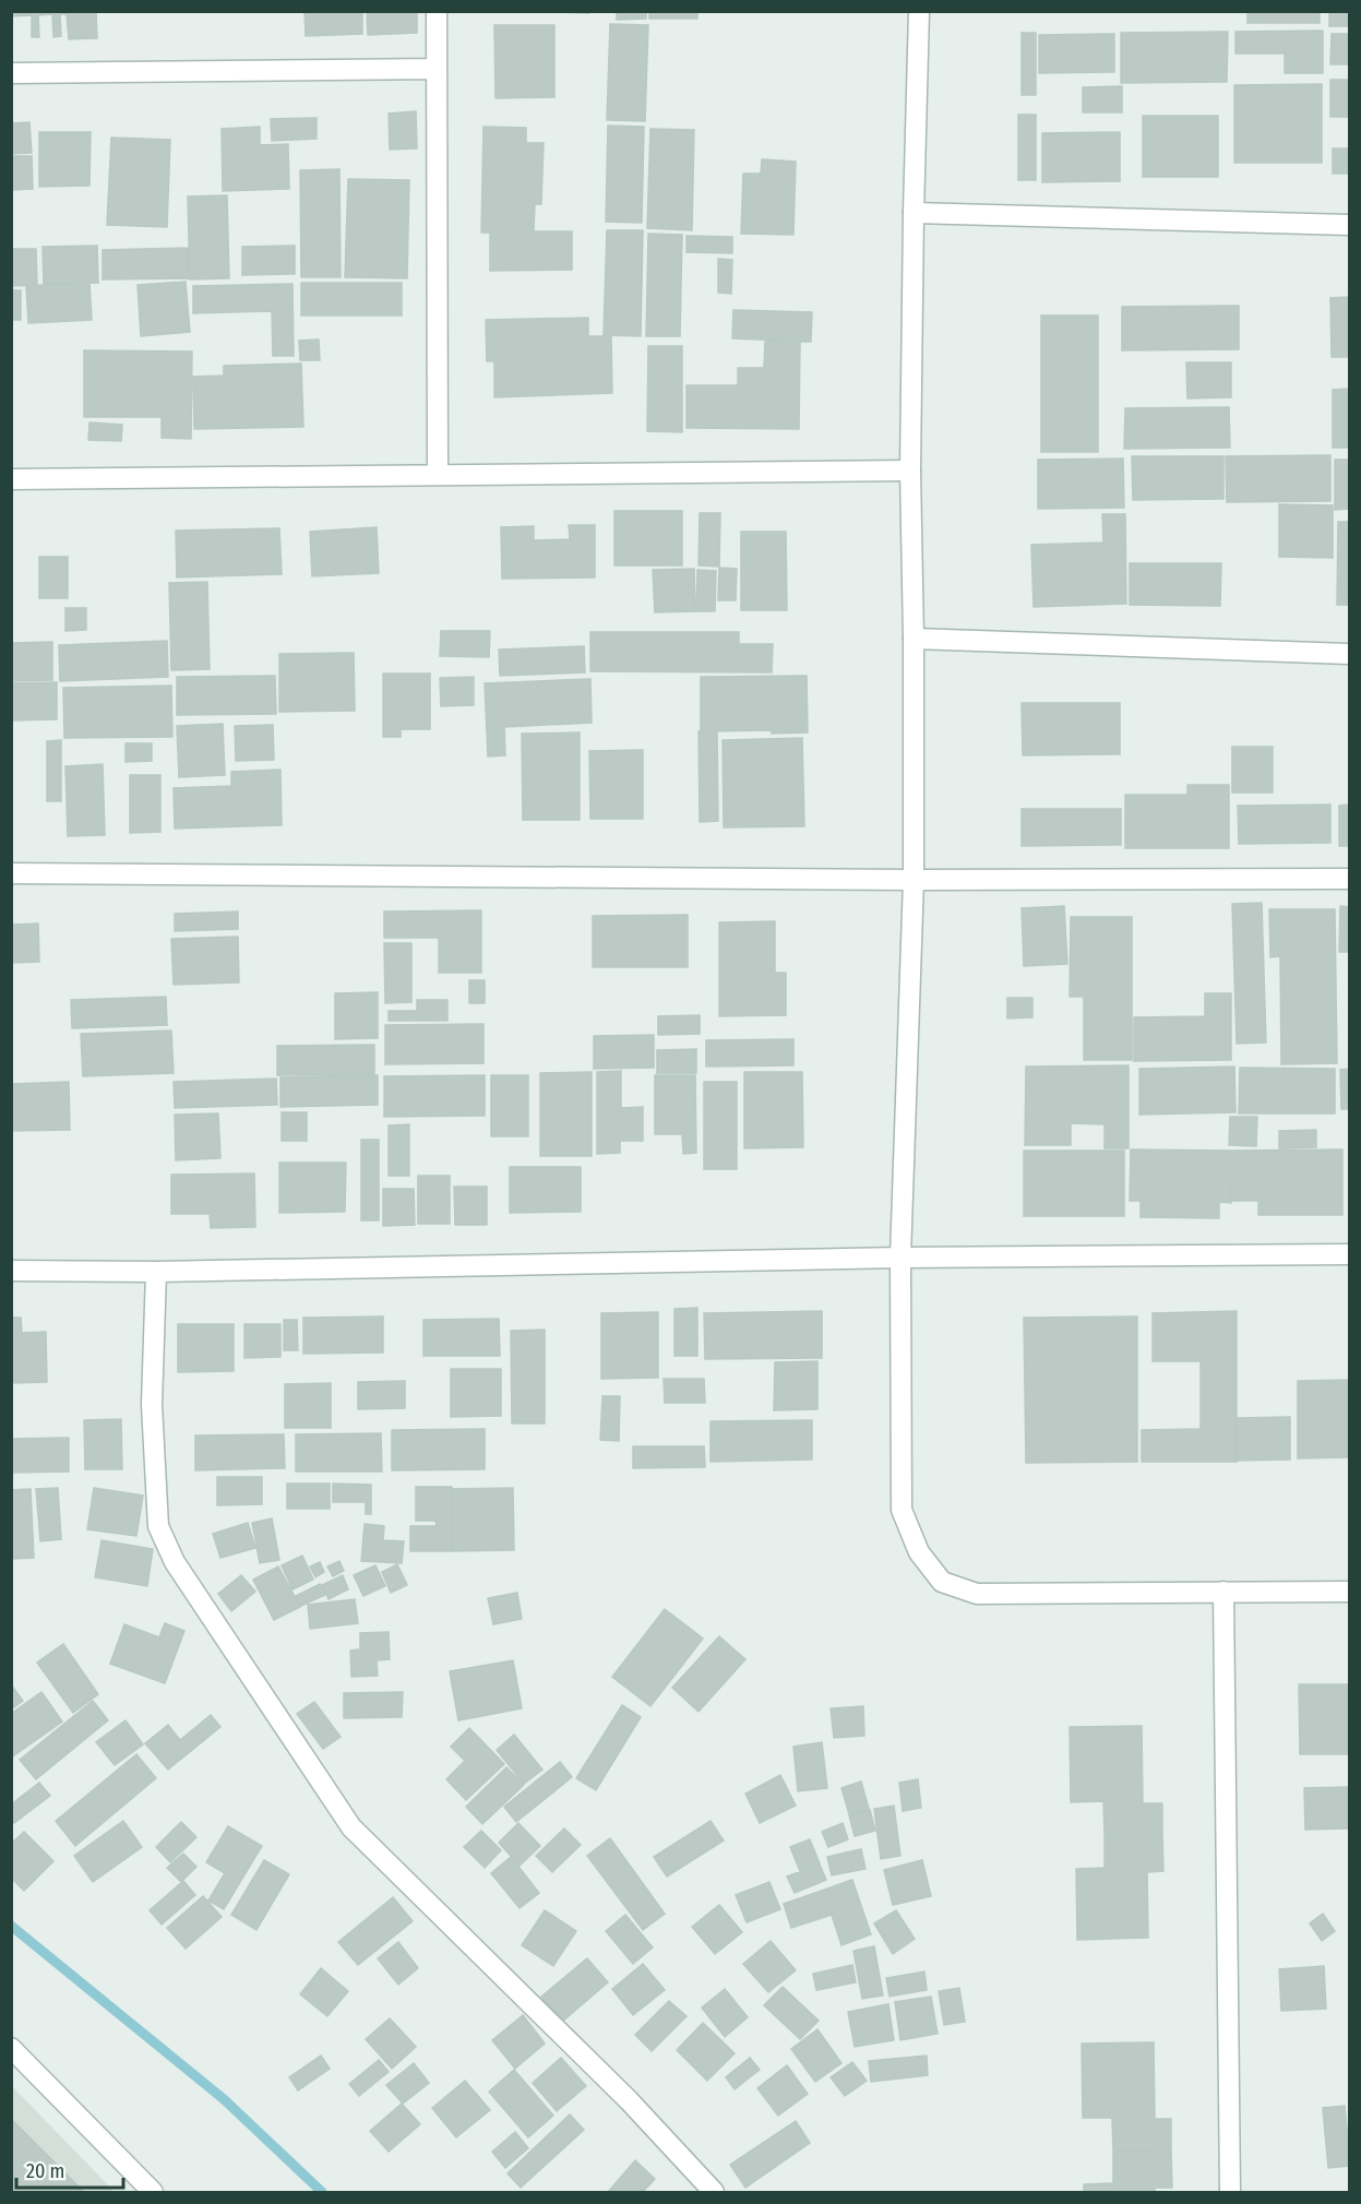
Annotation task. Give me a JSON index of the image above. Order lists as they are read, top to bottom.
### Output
{
  "scale_bar": "20 m"
}
